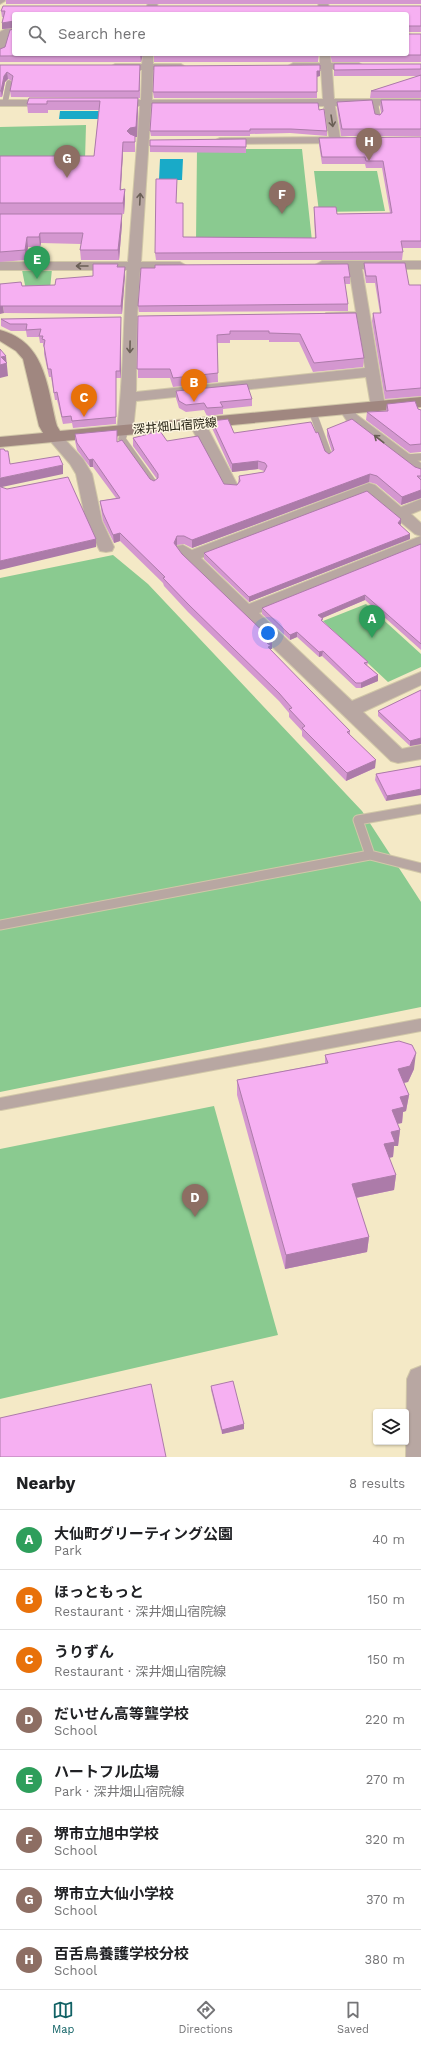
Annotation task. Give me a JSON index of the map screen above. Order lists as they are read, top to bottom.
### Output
{
  "streets": {
    "main road": ["深井畑山宿院線"]
  },
  "page": {
    "search": "Search here",
    "pins": [
      "H",
      "G",
      "F",
      "E",
      "B",
      "C",
      "A",
      "D"
    ],
    "heading": ["Nearby", "8 results"],
    "list": [
      {
        "mark": "A",
        "name": "大仙町グリーティング公園",
        "note": "Park",
        "value": "40 m"
      },
      {
        "mark": "B",
        "name": "ほっともっと",
        "note": "Restaurant · 深井畑山宿院線",
        "value": "150 m"
      },
      {
        "mark": "C",
        "name": "うりずん",
        "note": "Restaurant · 深井畑山宿院線",
        "value": "150 m"
      },
      {
        "mark": "D",
        "name": "だいせん高等聾学校",
        "note": "School",
        "value": "220 m"
      },
      {
        "mark": "E",
        "name": "ハートフル広場",
        "note": "Park · 深井畑山宿院線",
        "value": "270 m"
      },
      {
        "mark": "F",
        "name": "堺市立旭中学校",
        "note": "School",
        "value": "320 m"
      },
      {
        "mark": "G",
        "name": "堺市立大仙小学校",
        "note": "School",
        "value": "370 m"
      },
      {
        "mark": "H",
        "name": "百舌鳥養護学校分校",
        "note": "School",
        "value": "380 m"
      }
    ],
    "nav": ["Map", "Directions", "Saved"]
  }
}
